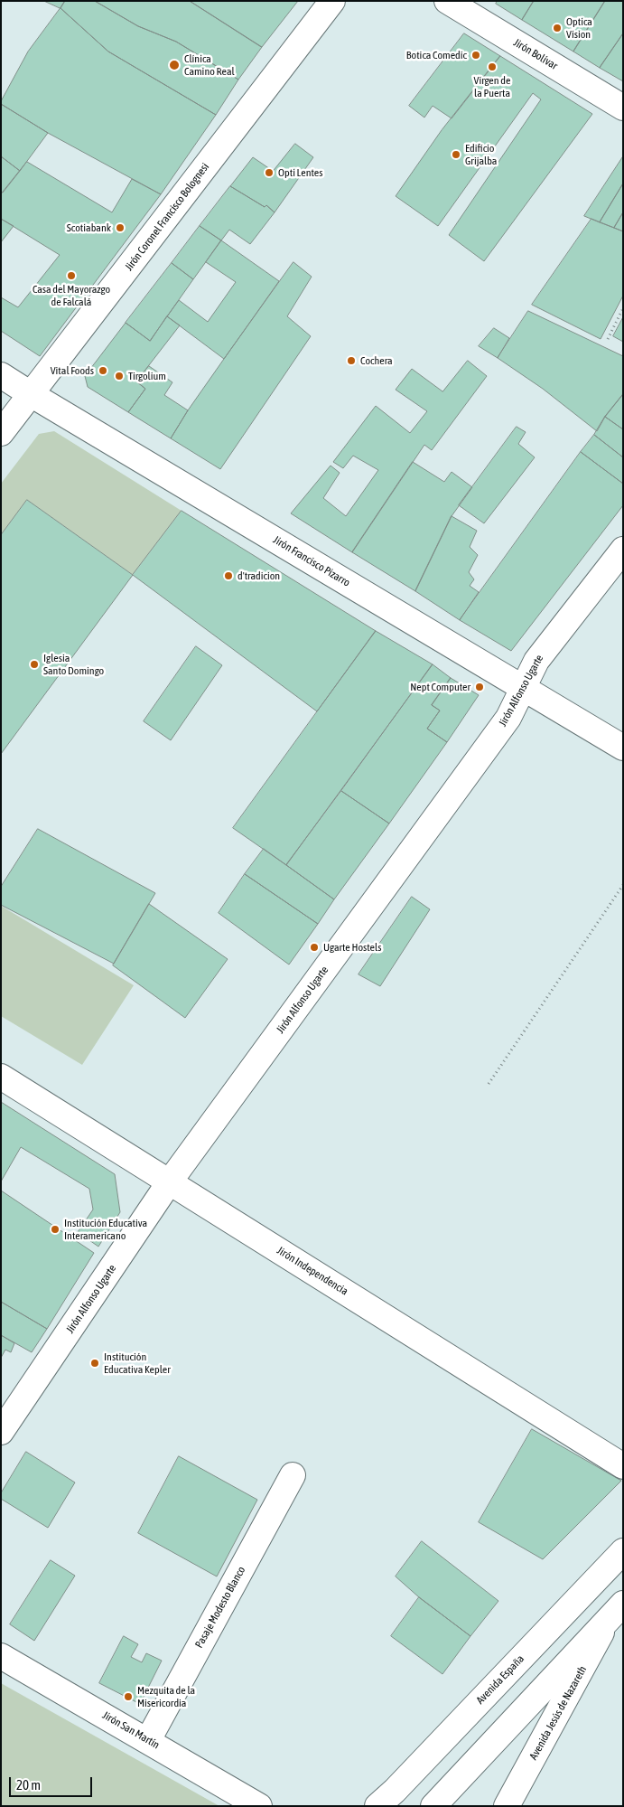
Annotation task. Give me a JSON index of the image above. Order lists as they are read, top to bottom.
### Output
{
  "streets": {
    "street": [
      "Jirón Bolívar",
      "Jirón Coronel Francisco Bolognesi",
      "Jirón Francisco Pizarro",
      "Jirón Alfonso Ugarte",
      "Jirón Independencia",
      "Pasaje Modesto Blanco",
      "Avenida España",
      "Avenida Jesús de Nazareth",
      "Jirón San Martín"
    ]
  },
  "crossings": [
    ["Jirón Coronel Francisco Bolognesi", "Jirón Francisco Pizarro"],
    ["Jirón Francisco Pizarro", "Jirón Alfonso Ugarte"],
    ["Jirón Alfonso Ugarte", "Jirón Independencia"],
    ["Pasaje Modesto Blanco", "Jirón San Martín"]
  ],
  "places": [
    "Optica Vision",
    "Botica Comedic",
    "Clínica Camino Real",
    "Virgen de la Puerta",
    "Edificio Grijalba",
    "Opti Lentes",
    "Scotiabank",
    "Casa del Mayorazgo de Falcalá",
    "Cochera",
    "Vital Foods",
    "Tirgolium",
    "d'tradicion",
    "Iglesia Santo Domingo",
    "Nept Computer",
    "Ugarte Hostels",
    "Institución Educativa Interamericano",
    "Institución Educativa Kepler",
    "Mezquita de la Misericordia"
  ],
  "scale_bar": "20 m"
}
